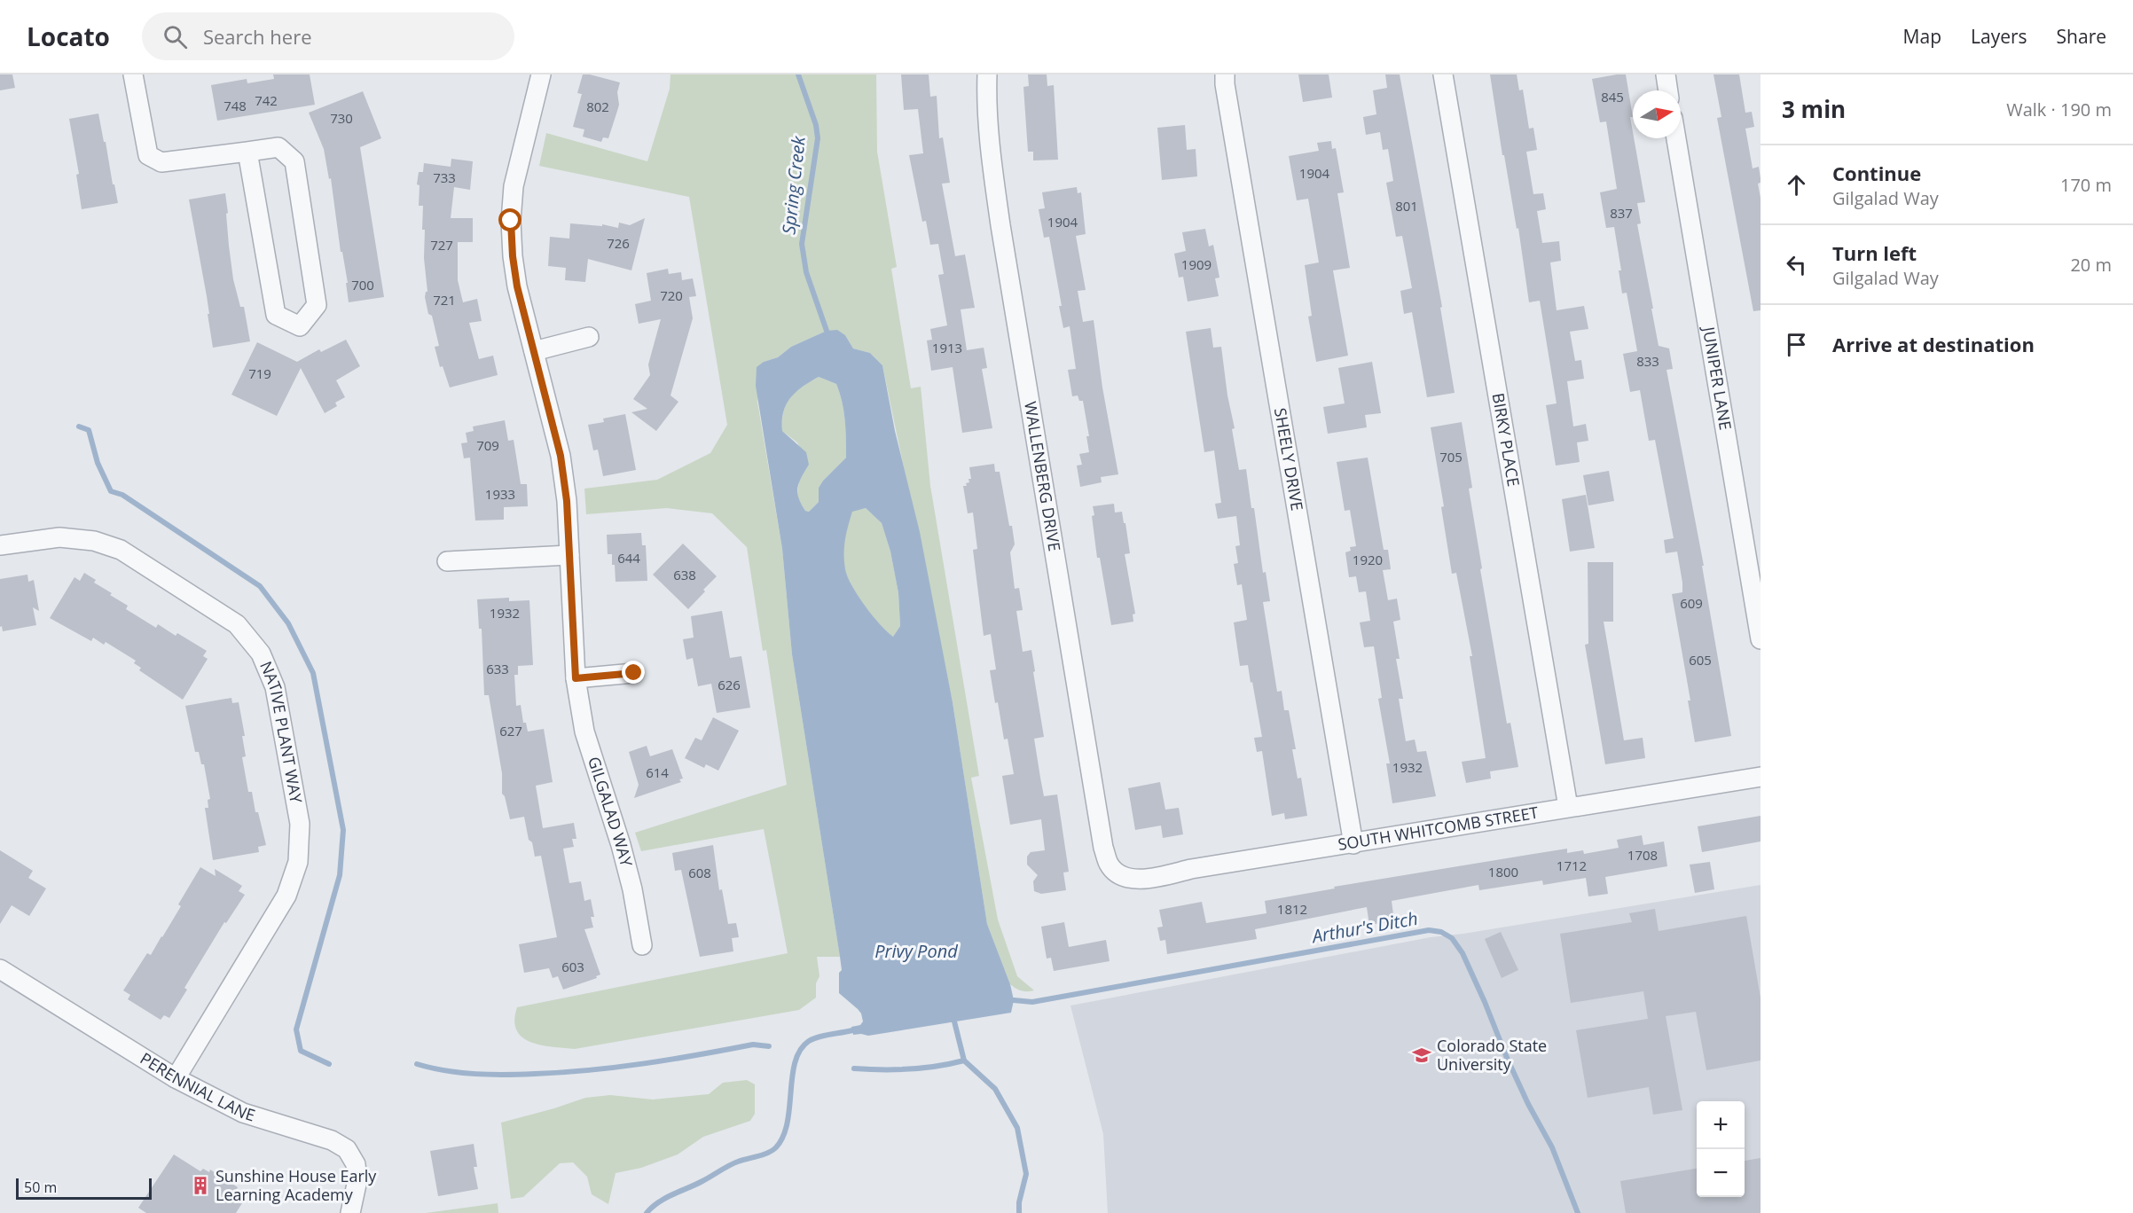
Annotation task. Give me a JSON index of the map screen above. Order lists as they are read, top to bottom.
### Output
{
  "streets": {
    "street": [
      "JUNIPER LANE",
      "BIRKY PLACE",
      "SHEELY DRIVE",
      "WALLENBERG DRIVE",
      "NATIVE PLANT WAY",
      "GILGALAD WAY",
      "SOUTH WHITCOMB STREET",
      "PERENNIAL LANE"
    ]
  },
  "crossings": [
    ["BIRKY PLACE", "SOUTH WHITCOMB STREET"],
    ["SHEELY DRIVE", "SOUTH WHITCOMB STREET"],
    ["WALLENBERG DRIVE", "SOUTH WHITCOMB STREET"],
    ["NATIVE PLANT WAY", "PERENNIAL LANE"]
  ],
  "water": ["Spring Creek", "Arthur's Ditch", "Privy Pond"],
  "places": {
    "school or university": ["Colorado State University"],
    "building": ["Sunshine House Early Learning Academy"]
  },
  "house_numbers": [
    "845",
    "742",
    "748",
    "802",
    "730",
    "1904",
    "733",
    "801",
    "837",
    "1904",
    "726",
    "727",
    "1909",
    "700",
    "720",
    "721",
    "1913",
    "833",
    "719",
    "709",
    "705",
    "1933",
    "644",
    "1920",
    "638",
    "609",
    "1932",
    "605",
    "633",
    "626",
    "627",
    "1932",
    "614",
    "1708",
    "1712",
    "1800",
    "608",
    "1812",
    "603"
  ],
  "scale_bar": "50 m",
  "north": "right",
  "page": {
    "header": "Locato",
    "search": "Search here",
    "nav": ["Map", "Layers", "Share"],
    "heading": ["3 min", "Walk · 190 m"],
    "list": [
      ["Continue", "Gilgalad Way", "170 m"],
      ["Turn left", "Gilgalad Way", "20 m"],
      "Arrive at destination"
    ],
    "map_buttons": ["+", "−"],
    "scale": "50 m"
  }
}
